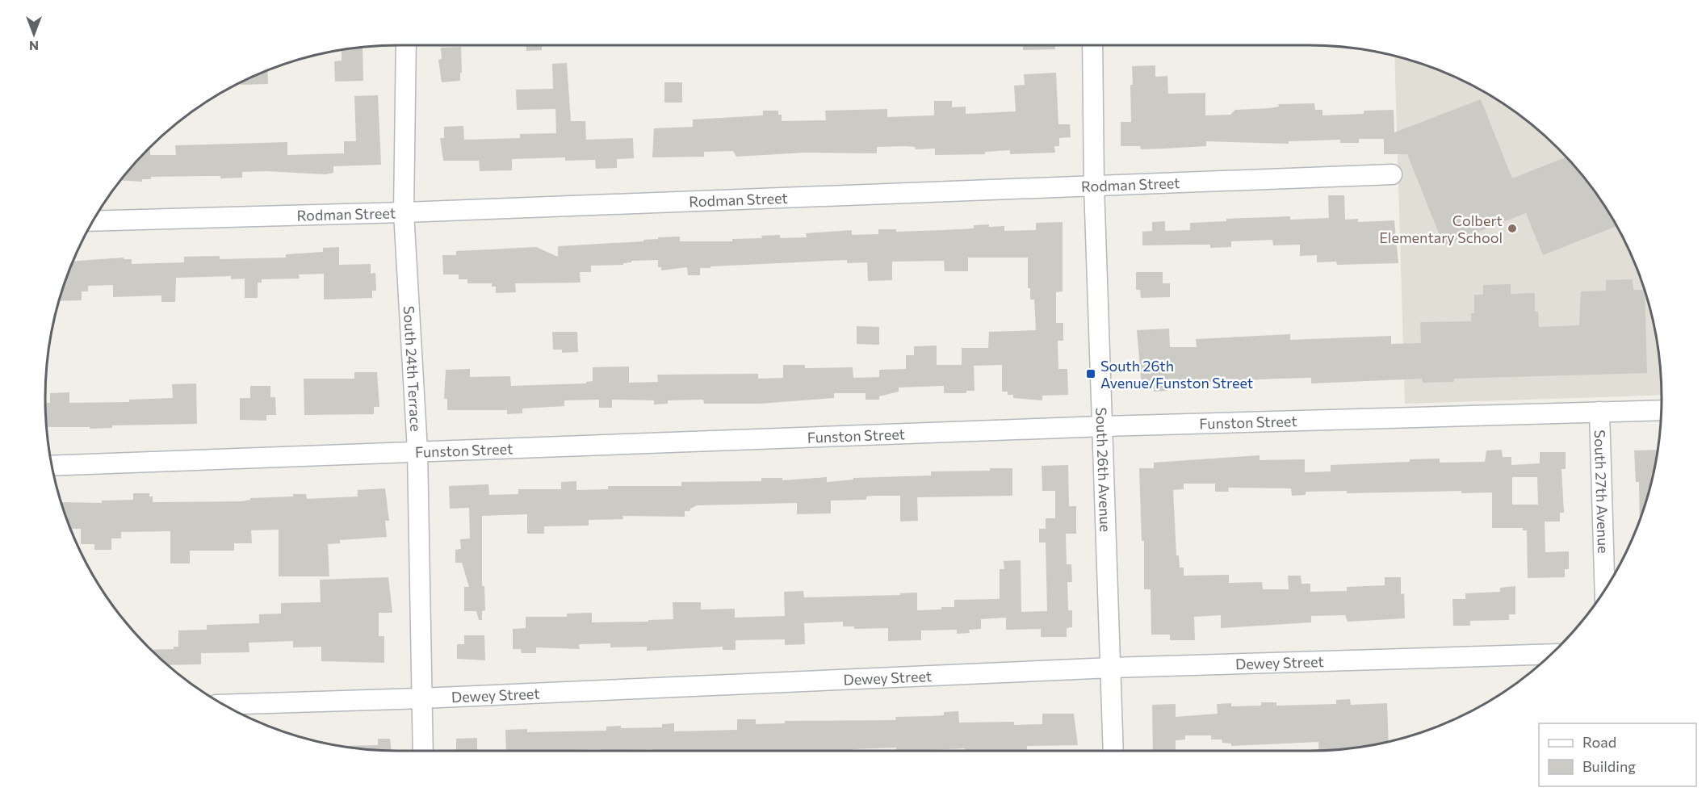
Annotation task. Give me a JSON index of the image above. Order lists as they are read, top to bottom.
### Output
{
  "streets": {
    "street": [
      "Rodman Street",
      "South 24th Terrace",
      "Funston Street",
      "South 26th Avenue",
      "South 27th Avenue",
      "Dewey Street"
    ]
  },
  "crossings": [
    ["Rodman Street", "South 24th Terrace"],
    ["Rodman Street", "South 26th Avenue"],
    ["South 24th Terrace", "Funston Street"],
    ["South 24th Terrace", "Dewey Street"],
    ["Funston Street", "South 26th Avenue"],
    ["Funston Street", "South 27th Avenue"],
    ["South 26th Avenue", "Dewey Street"]
  ],
  "places": {
    "other": ["Colbert Elementary School"],
    "transit": ["South 26th Avenue/Funston Street"]
  },
  "legend": ["Road", "Building"],
  "north": "bottom"
}
